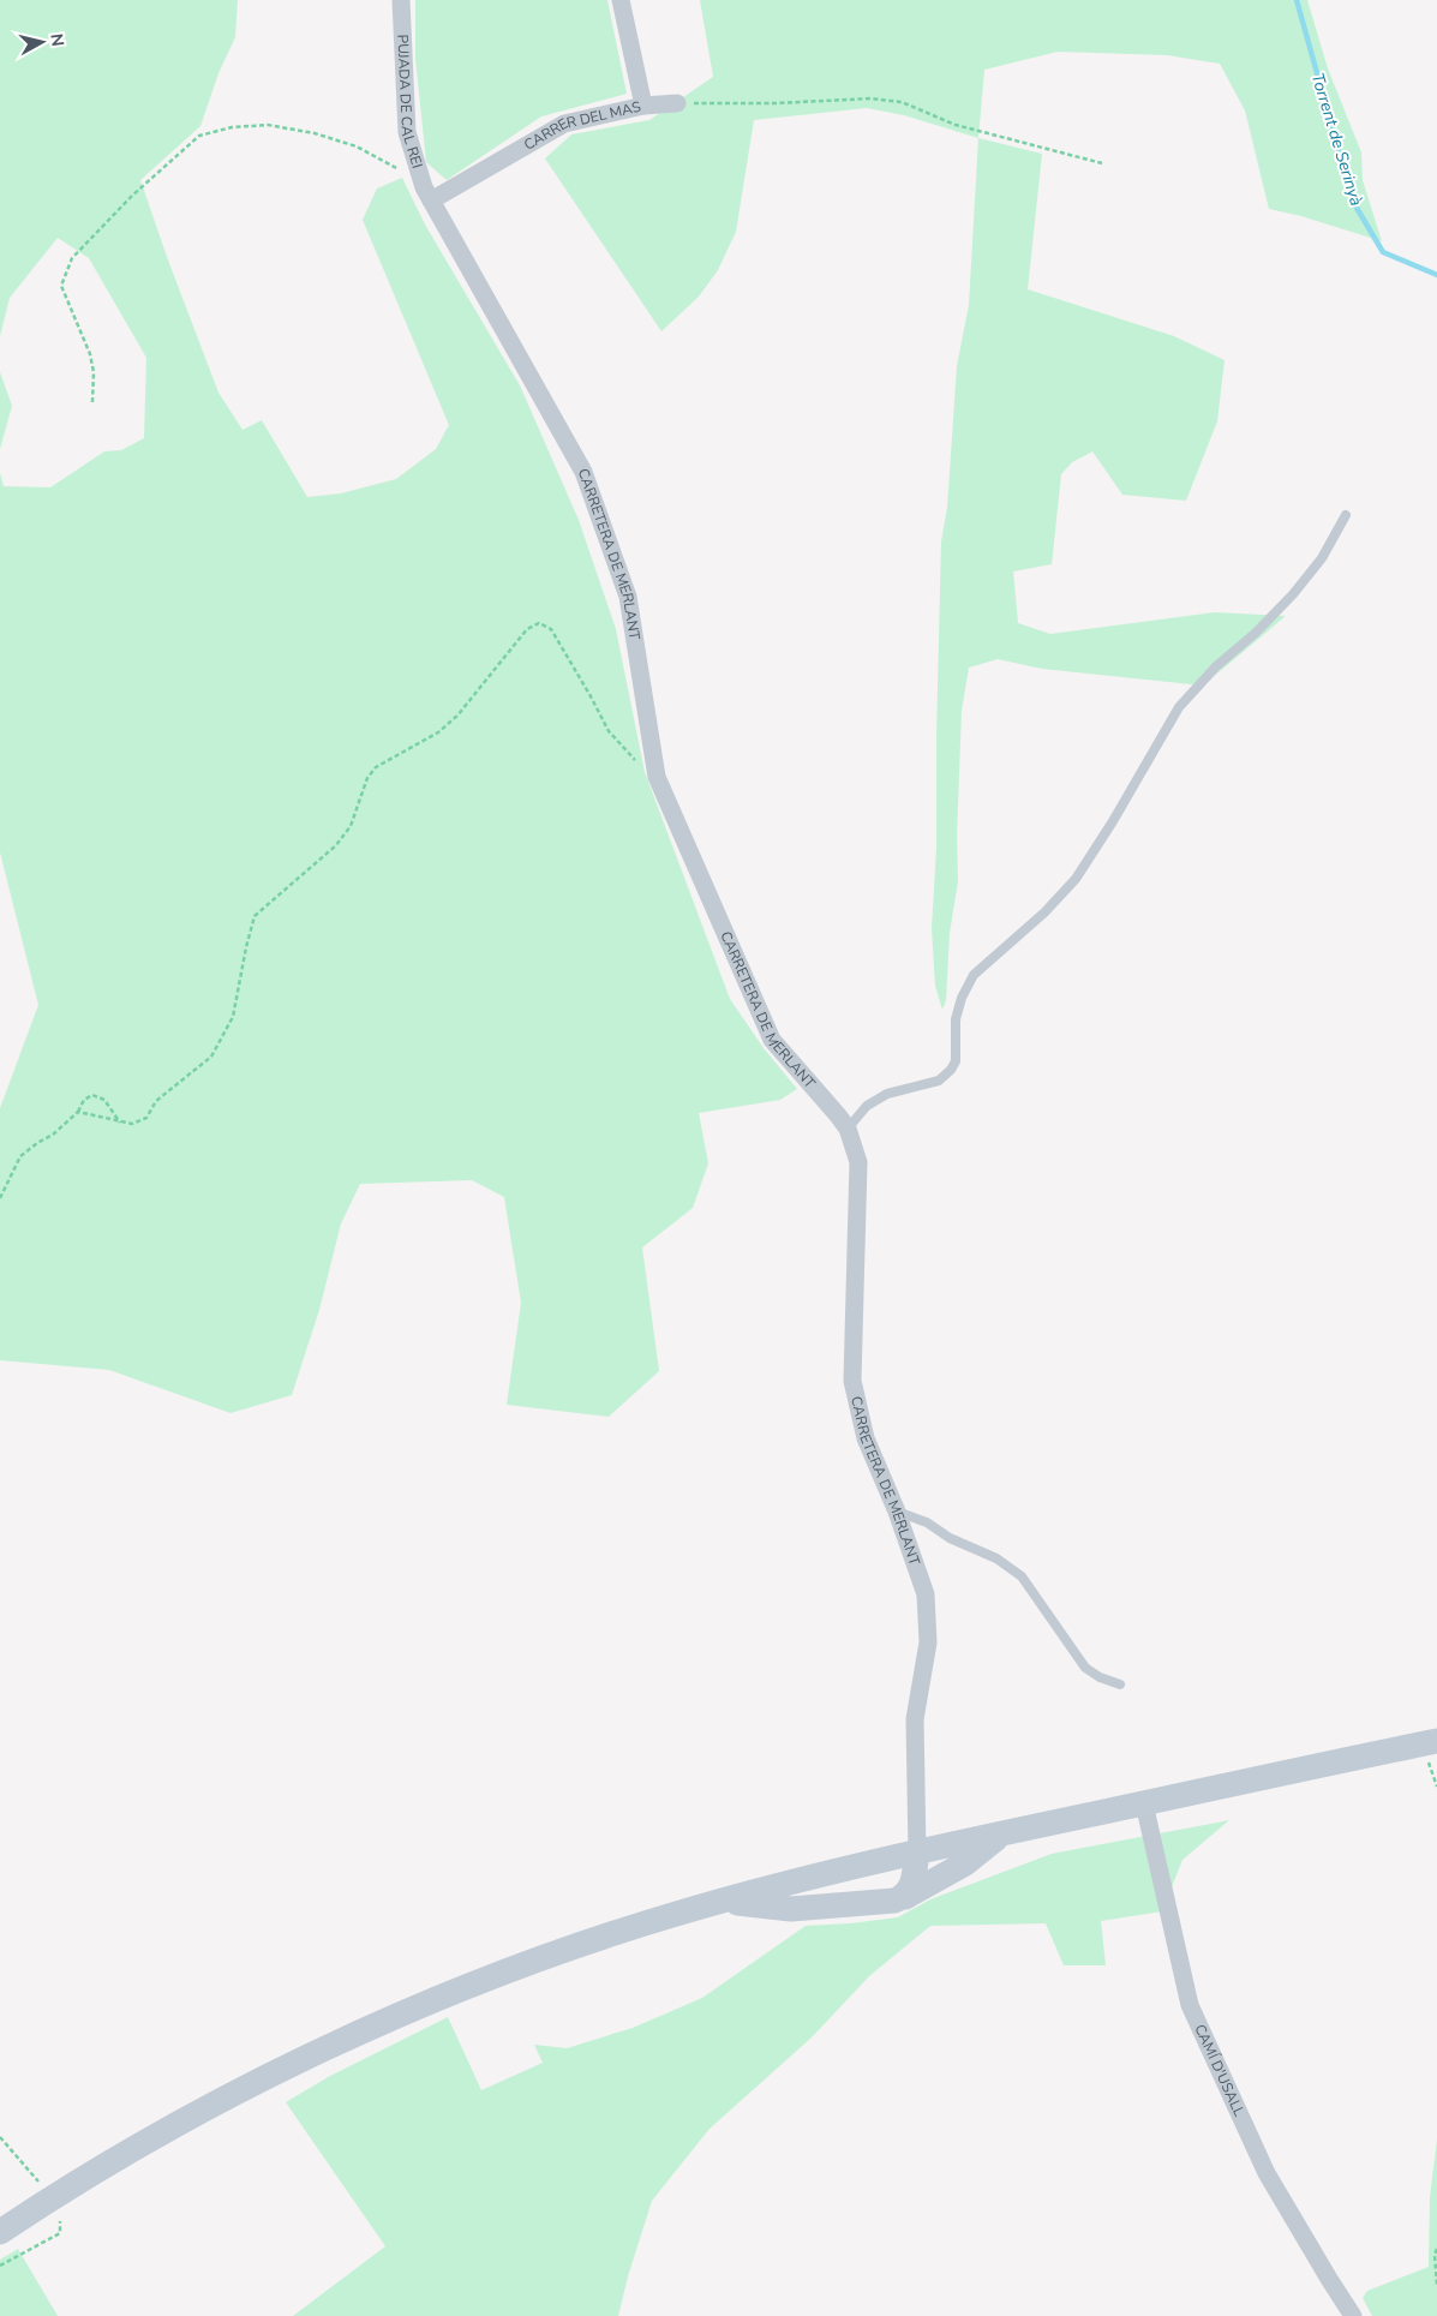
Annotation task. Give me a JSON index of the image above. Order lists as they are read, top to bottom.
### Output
{
  "streets": {
    "street": [
      "PUJADA DE CAL REI",
      "CARRER DEL MAS",
      "CARRETERA DE MERLANT",
      "CAMÍ D'USALL"
    ]
  },
  "crossings": [
    ["PUJADA DE CAL REI", "CARRER DEL MAS"],
    ["PUJADA DE CAL REI", "CARRETERA DE MERLANT"],
    ["CARRER DEL MAS", "CARRETERA DE MERLANT"]
  ],
  "water": ["Torrent de Serinyà"],
  "north": "right"
}
